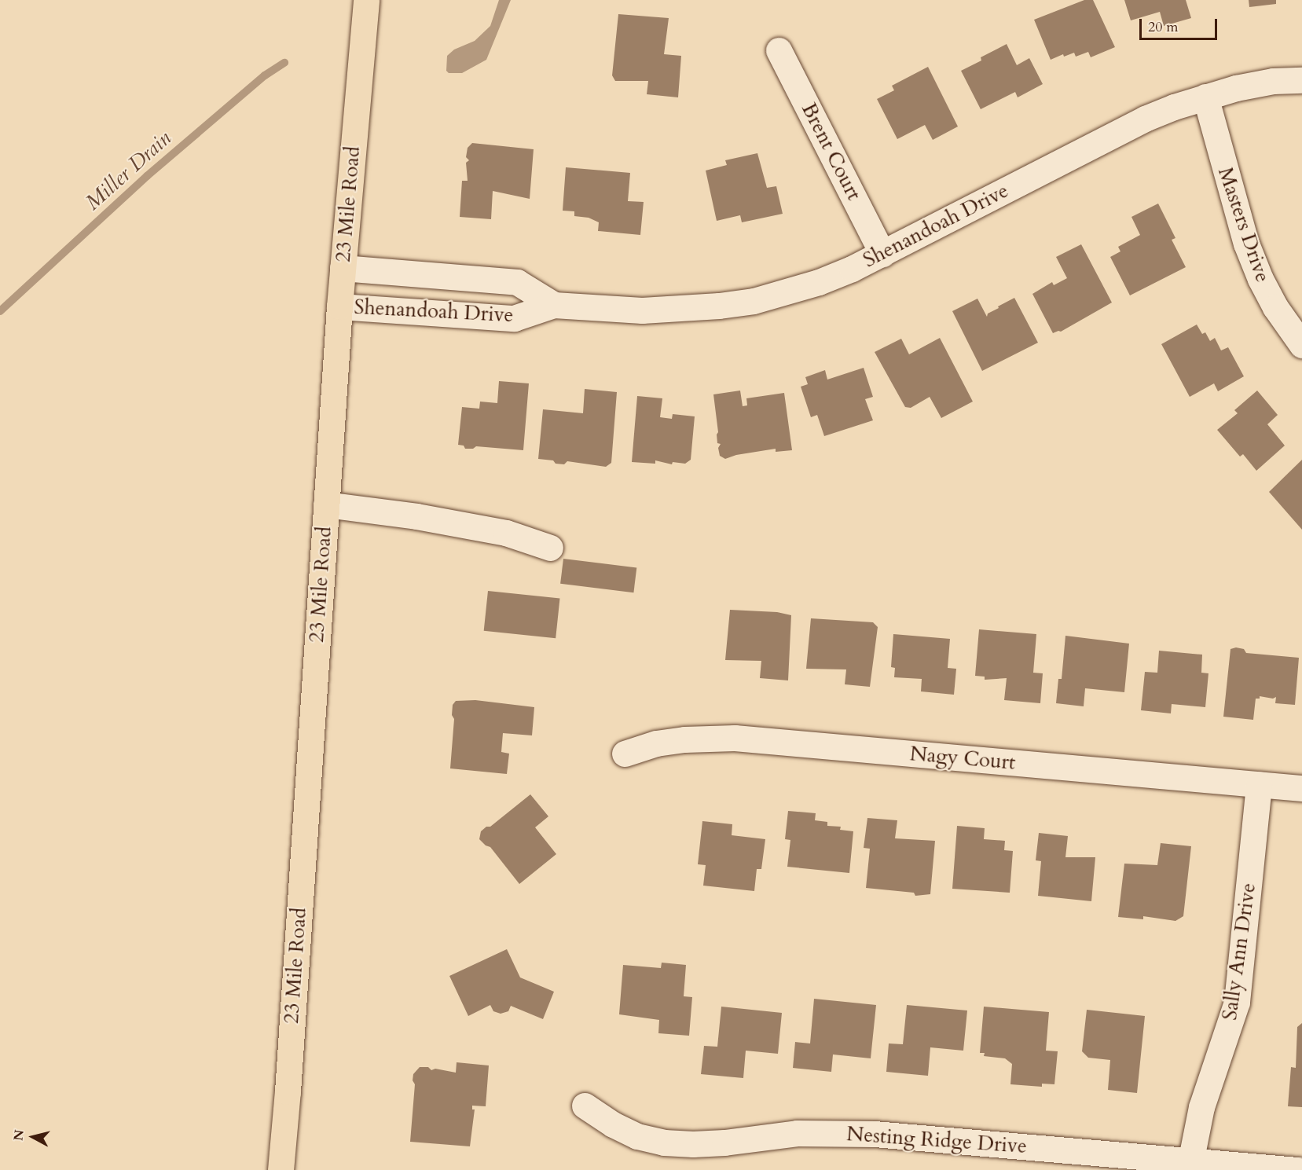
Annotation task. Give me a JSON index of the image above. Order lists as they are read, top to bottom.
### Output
{
  "streets": {
    "main road": ["23 Mile Road"],
    "street": [
      "Brent Court",
      "Masters Drive",
      "Shenandoah Drive",
      "Nagy Court",
      "Sally Ann Drive",
      "Nesting Ridge Drive"
    ]
  },
  "crossings": [
    ["Brent Court", "Shenandoah Drive"],
    ["23 Mile Road", "Shenandoah Drive"],
    ["Masters Drive", "Shenandoah Drive"],
    ["Nagy Court", "Sally Ann Drive"],
    ["Sally Ann Drive", "Nesting Ridge Drive"]
  ],
  "water": ["Miller Drain"],
  "scale_bar": "20 m",
  "north": "left"
}
